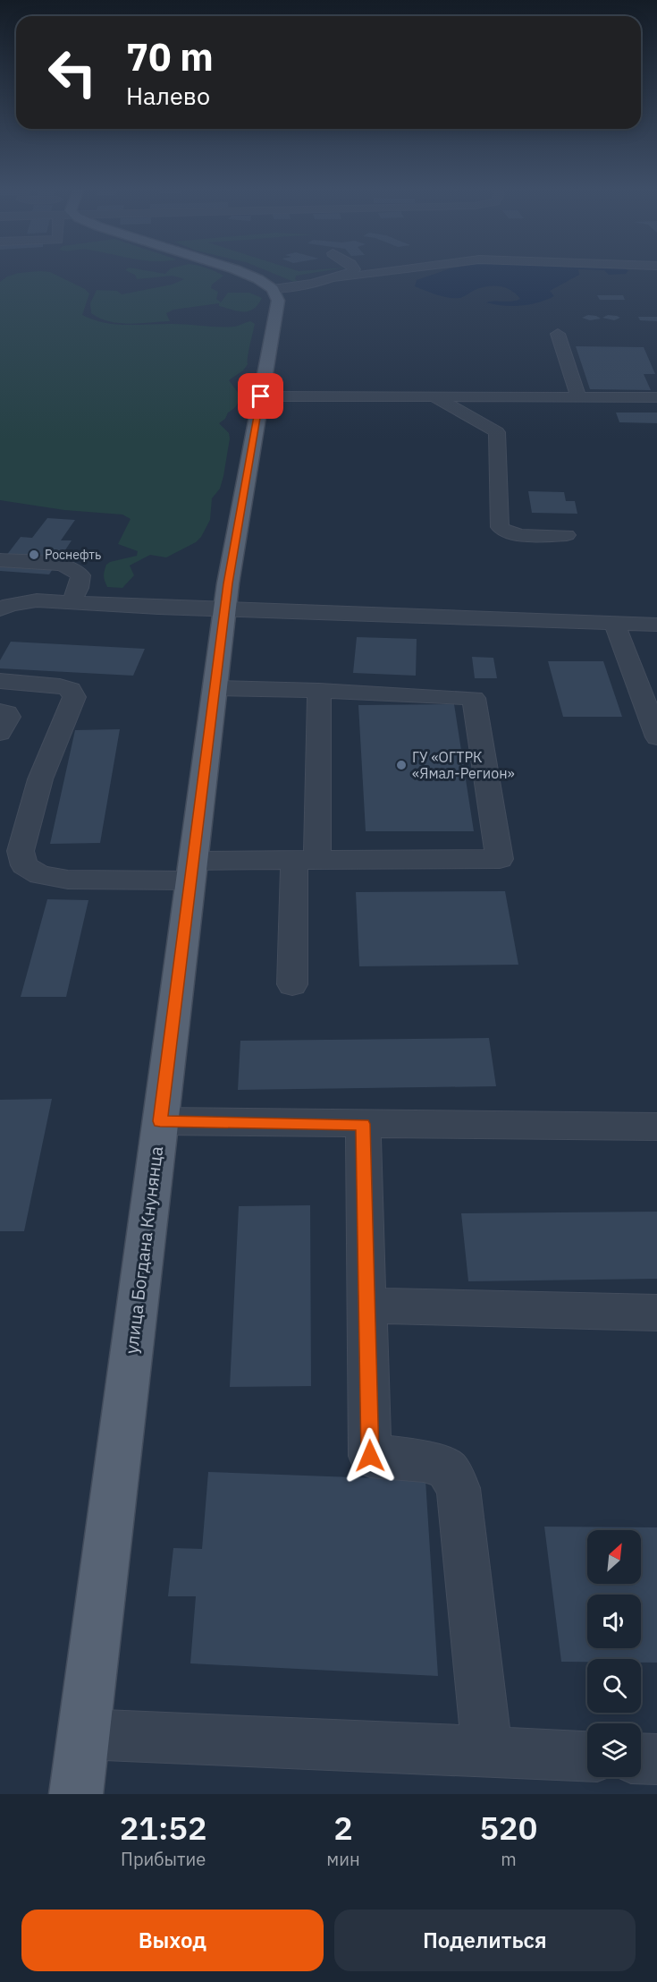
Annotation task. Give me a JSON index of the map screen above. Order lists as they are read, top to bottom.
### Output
{
  "streets": {
    "main road": ["улица Богдана Кнунянца"]
  },
  "places": ["Роснефть", "ГУ «ОГТРК «Ямал-Регион»"],
  "north": "top right",
  "page": {
    "turn": ["70 m", "Налево"],
    "eta": [
      "21:52",
      "Прибытие",
      "2",
      "мин",
      "520",
      "m"
    ],
    "buttons": ["Выход", "Поделиться"]
  }
}
